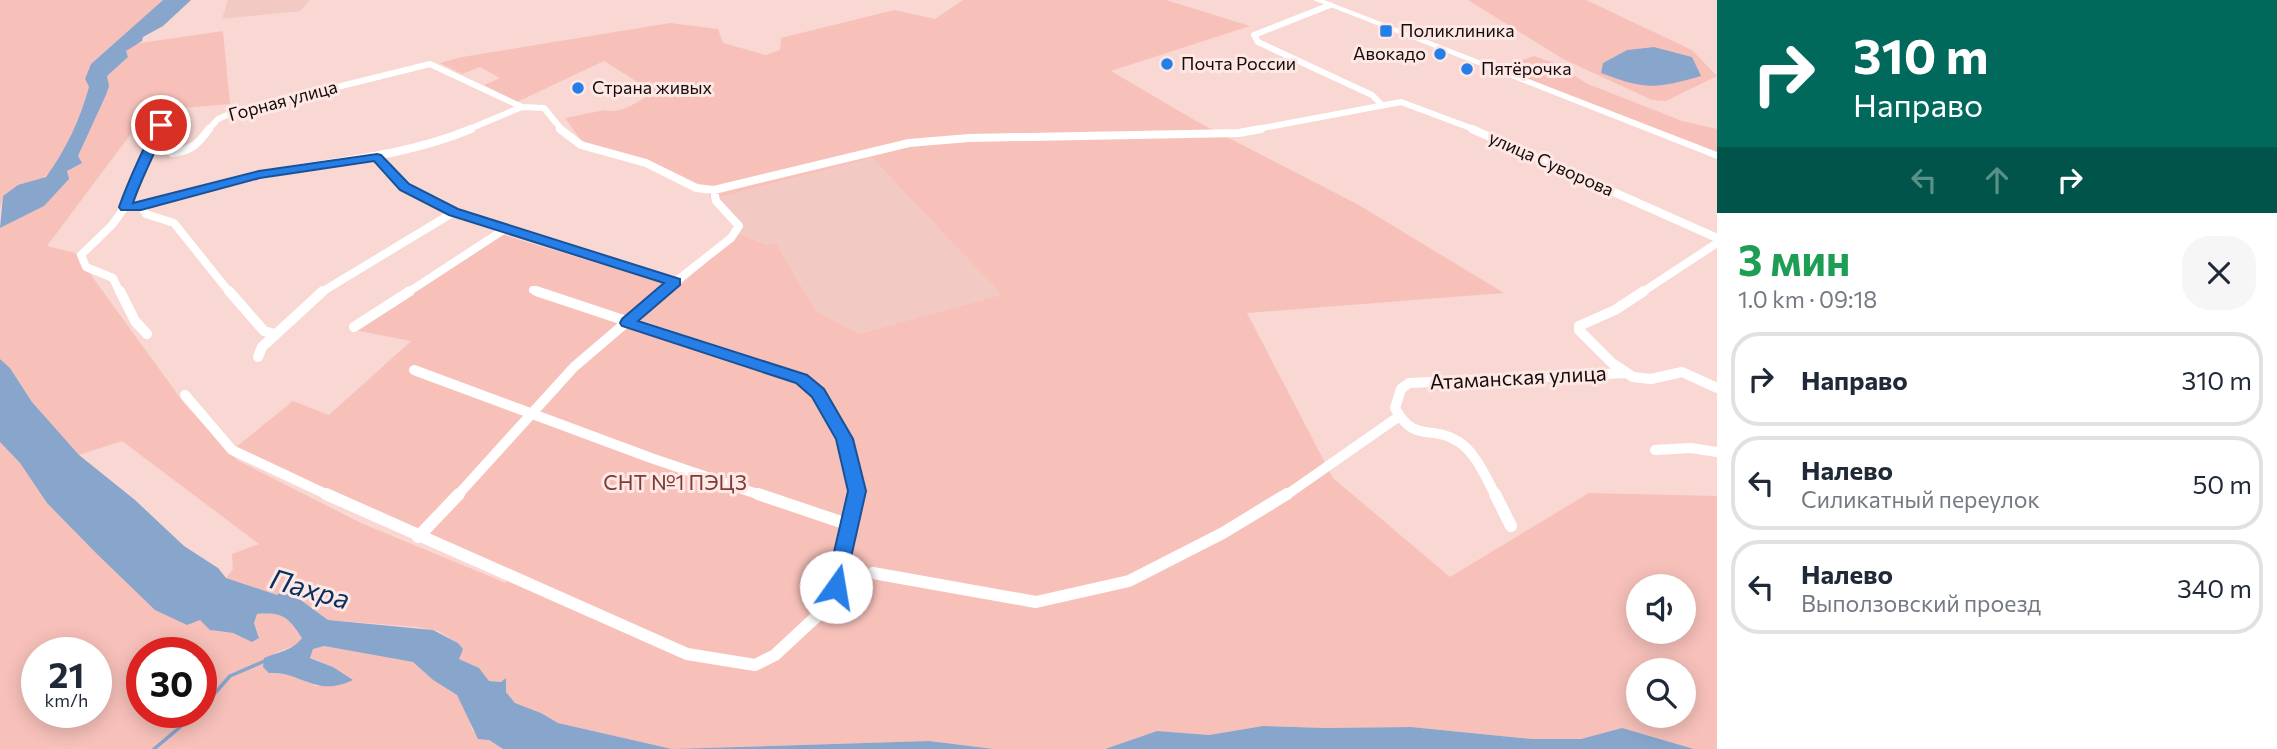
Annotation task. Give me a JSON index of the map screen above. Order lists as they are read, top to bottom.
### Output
{
  "streets": {
    "street": ["Горная улица", "улица Суворова", "Атаманская улица"]
  },
  "water": ["Пахра"],
  "parks": ["СНТ №1 ПЭЦЗ"],
  "places": {
    "transit": ["Поликлиника"],
    "other": [
      "Авокадо",
      "Почта России",
      "Пятёрочка",
      "Страна живых"
    ]
  },
  "page": {
    "turn": ["310 m", "Направо"],
    "heading": ["3 мин", "1.0 km · 09:18"],
    "list": [
      {
        "name": "Направо",
        "value": "310 m"
      },
      {
        "name": "Налево",
        "note": "Силикатный переулок",
        "value": "50 m"
      },
      {
        "name": "Налево",
        "note": "Выползовский проезд",
        "value": "340 m"
      }
    ],
    "speed": "21 km/h",
    "limit": "30"
  }
}
